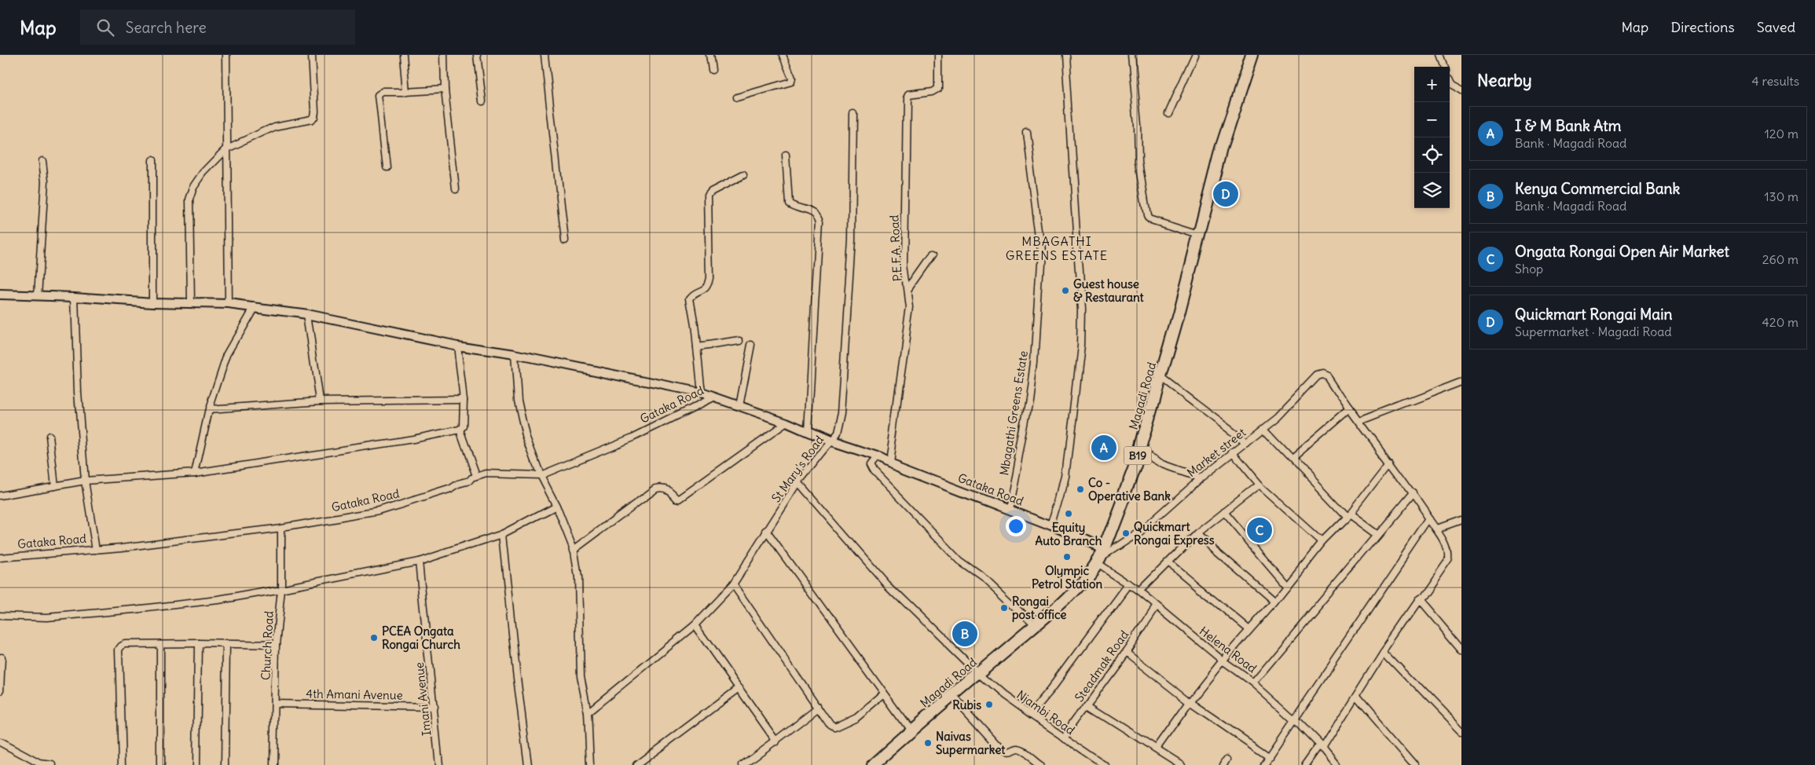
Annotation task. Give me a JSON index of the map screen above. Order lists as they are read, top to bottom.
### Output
{
  "streets": {
    "highway": ["Magadi Road", "B19"],
    "street": [
      "P.E.F.A. Road",
      "Gataka Road",
      "Mbagathi Greens Estate",
      "Market street",
      "St Mary's Road",
      "Church Road",
      "Helena Road",
      "Steadmak Road",
      "4th Amani Avenue",
      "Imani Avenue",
      "Njambi Road"
    ]
  },
  "crossings": [
    ["P.E.F.A. Road", "Gataka Road"],
    ["Magadi Road", "Gataka Road"],
    ["Magadi Road", "Market street"],
    ["Magadi Road", "Helena Road"],
    ["Magadi Road", "Njambi Road"],
    ["Gataka Road", "Mbagathi Greens Estate"],
    ["Gataka Road", "Market street"],
    ["Gataka Road", "St Mary's Road"],
    ["Gataka Road", "Church Road"],
    ["Gataka Road", "Helena Road"],
    ["Market street", "Helena Road"],
    ["St Mary's Road", "Njambi Road"],
    ["Church Road", "4th Amani Avenue"],
    ["Helena Road", "Steadmak Road"],
    ["Steadmak Road", "Njambi Road"],
    ["4th Amani Avenue", "Imani Avenue"]
  ],
  "districts": ["MBAGATHI GREENS ESTATE"],
  "places": [
    "Guest house & Restaurant",
    "Co - Operative Bank",
    "Equity Auto Branch",
    "Quickmart Rongai Express",
    "Olympic Petrol Station",
    "Rongai post office",
    "PCEA Ongata Rongai Church",
    "Rubis",
    "Naivas Supermarket"
  ],
  "page": {
    "header": "Map",
    "search": "Search here",
    "nav": ["Map", "Directions", "Saved"],
    "heading": ["Nearby", "4 results"],
    "map_buttons": ["+", "−"],
    "list": [
      {
        "mark": "A",
        "name": "I & M Bank Atm",
        "note": "Bank · Magadi Road",
        "value": "120 m"
      },
      {
        "mark": "B",
        "name": "Kenya Commercial Bank",
        "note": "Bank · Magadi Road",
        "value": "130 m"
      },
      {
        "mark": "C",
        "name": "Ongata Rongai Open Air Market",
        "note": "Shop",
        "value": "260 m"
      },
      {
        "mark": "D",
        "name": "Quickmart Rongai Main",
        "note": "Supermarket · Magadi Road",
        "value": "420 m"
      }
    ],
    "pins": [
      "D",
      "A",
      "C",
      "B"
    ]
  }
}
